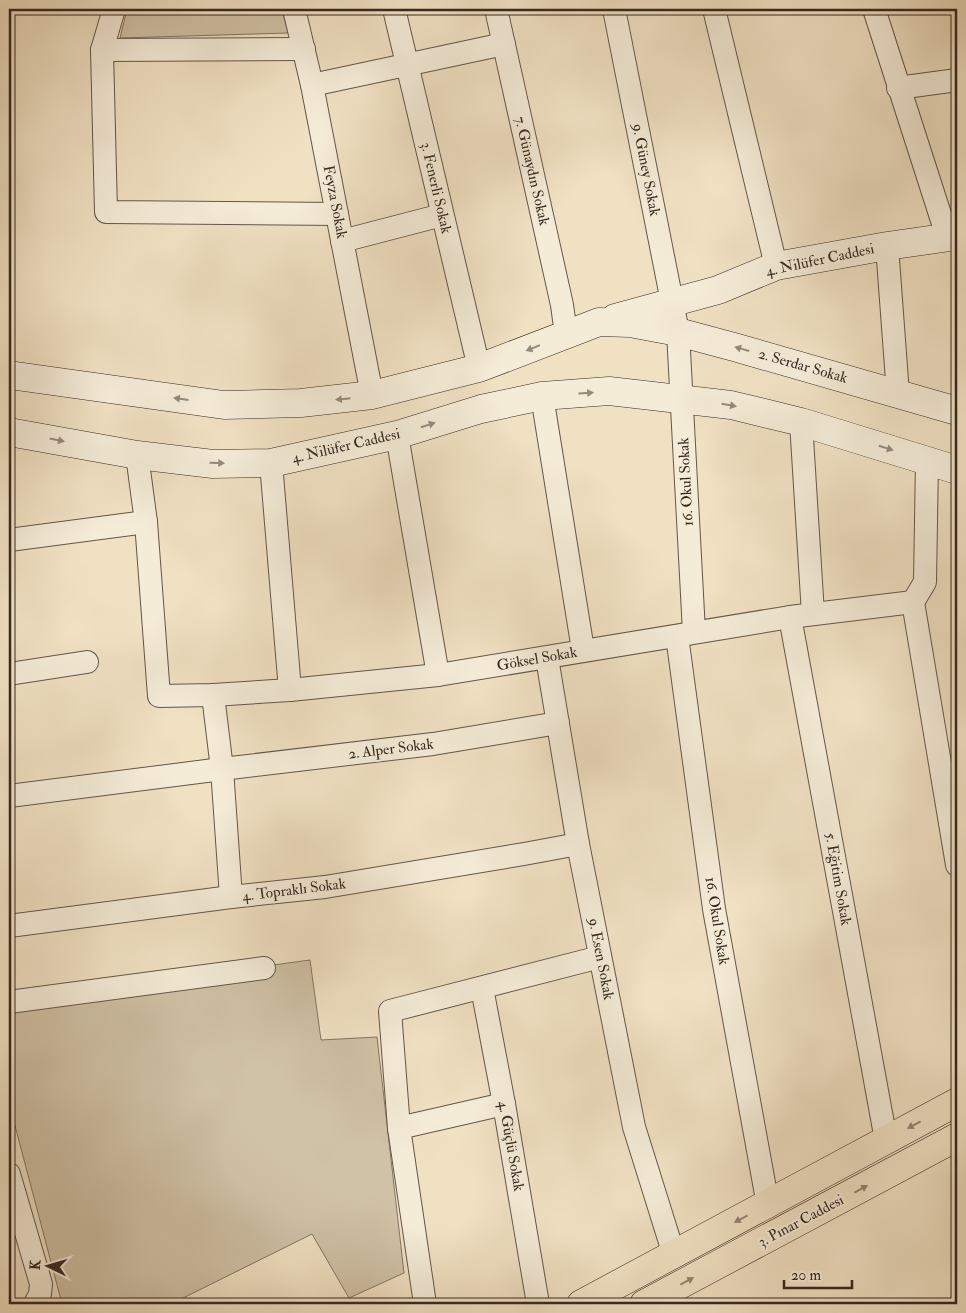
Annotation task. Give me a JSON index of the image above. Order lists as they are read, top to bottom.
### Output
{
  "streets": {
    "main road": ["4. Nilüfer Caddesi", "2. Serdar Sokak", "3. Pınar Caddesi"],
    "street": [
      "9. Güney Sokak",
      "7. Günaydın Sokak",
      "3. Fenerli Sokak",
      "Feyza Sokak",
      "16. Okul Sokak",
      "Göksel Sokak",
      "2. Alper Sokak",
      "5. Eğitim Sokak",
      "4. Topraklı Sokak",
      "9. Esen Sokak",
      "4. Güçlü Sokak"
    ]
  },
  "crossings": [
    ["9. Güney Sokak", "4. Nilüfer Caddesi"],
    ["9. Güney Sokak", "2. Serdar Sokak"],
    ["9. Güney Sokak", "16. Okul Sokak"],
    ["7. Günaydın Sokak", "4. Nilüfer Caddesi"],
    ["3. Fenerli Sokak", "4. Nilüfer Caddesi"],
    ["Feyza Sokak", "4. Nilüfer Caddesi"],
    ["4. Nilüfer Caddesi", "2. Serdar Sokak"],
    ["4. Nilüfer Caddesi", "16. Okul Sokak"],
    ["2. Serdar Sokak", "16. Okul Sokak"],
    ["16. Okul Sokak", "Göksel Sokak"],
    ["Göksel Sokak", "5. Eğitim Sokak"],
    ["Göksel Sokak", "9. Esen Sokak"],
    ["2. Alper Sokak", "9. Esen Sokak"],
    ["4. Topraklı Sokak", "9. Esen Sokak"]
  ],
  "scale_bar": "20 m",
  "north": "left"
}
